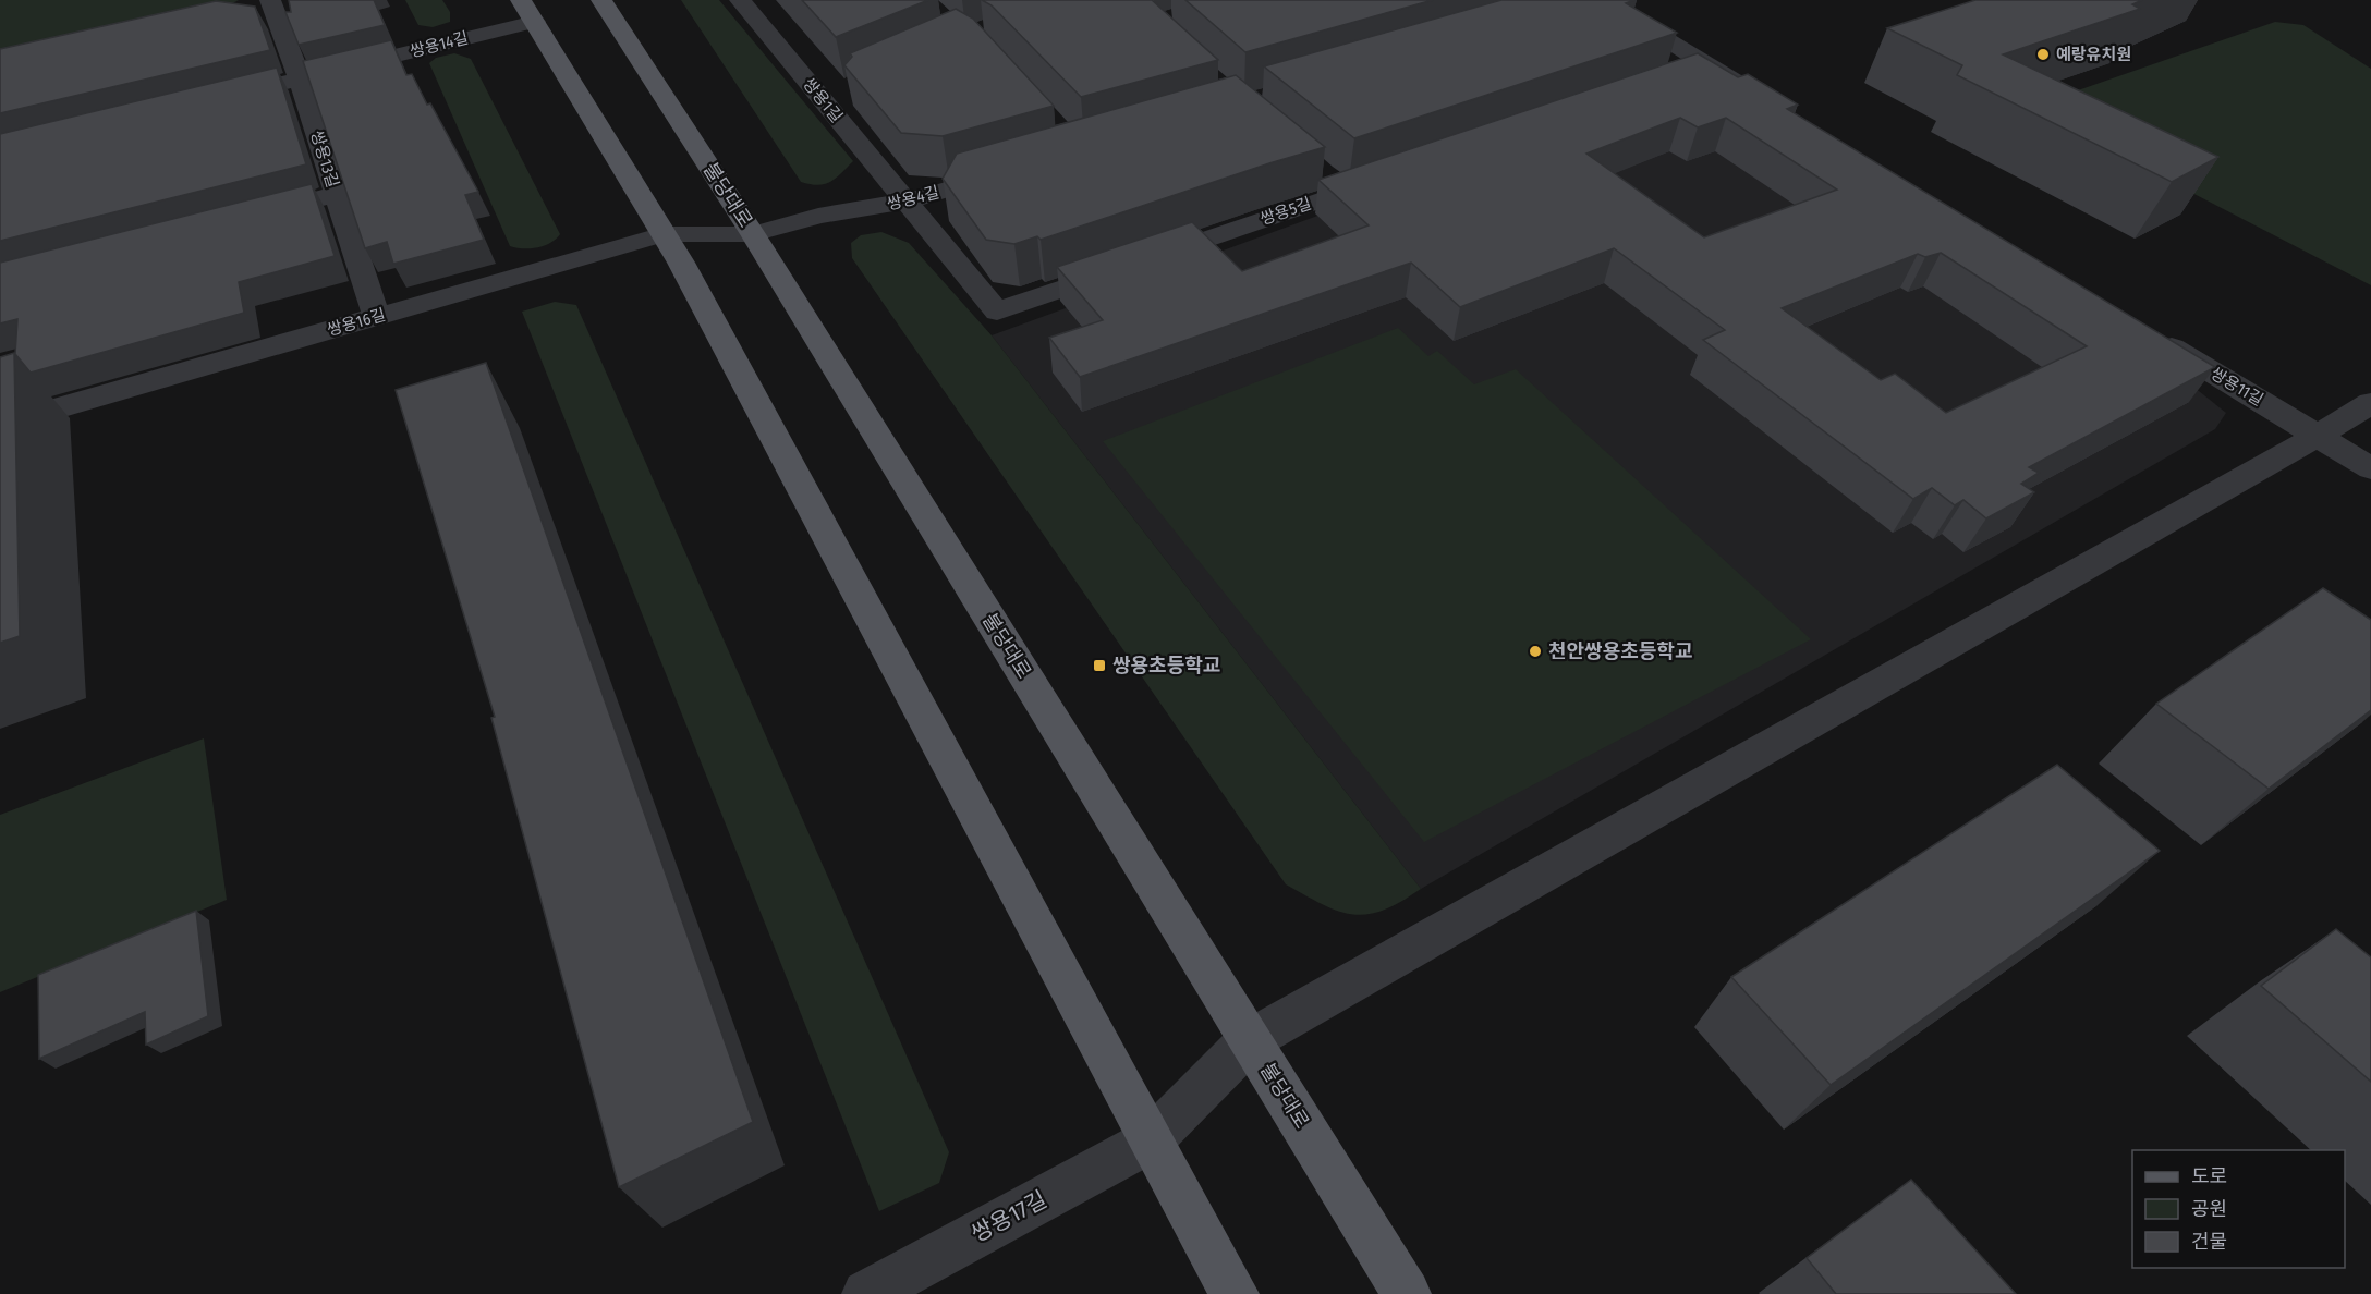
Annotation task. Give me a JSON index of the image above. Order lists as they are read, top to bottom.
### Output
{
  "streets": {
    "main road": ["불당대로"],
    "street": [
      "쌍용14길",
      "쌍용1길",
      "쌍용13길",
      "쌍용4길",
      "쌍용5길",
      "쌍용16길",
      "쌍용11길",
      "쌍용17길"
    ]
  },
  "crossings": [
    ["쌍용14길", "쌍용13길"],
    ["쌍용1길", "쌍용4길"],
    ["쌍용1길", "쌍용5길"],
    ["쌍용13길", "쌍용16길"],
    ["불당대로", "쌍용4길"],
    ["불당대로", "쌍용17길"],
    ["쌍용4길", "쌍용5길"],
    ["쌍용4길", "쌍용16길"],
    ["쌍용11길", "쌍용17길"]
  ],
  "places": {
    "other": ["예랑유치원", "천안쌍용초등학교"],
    "transit": ["쌍용초등학교"]
  },
  "legend": ["도로", "공원", "건물"]
}
